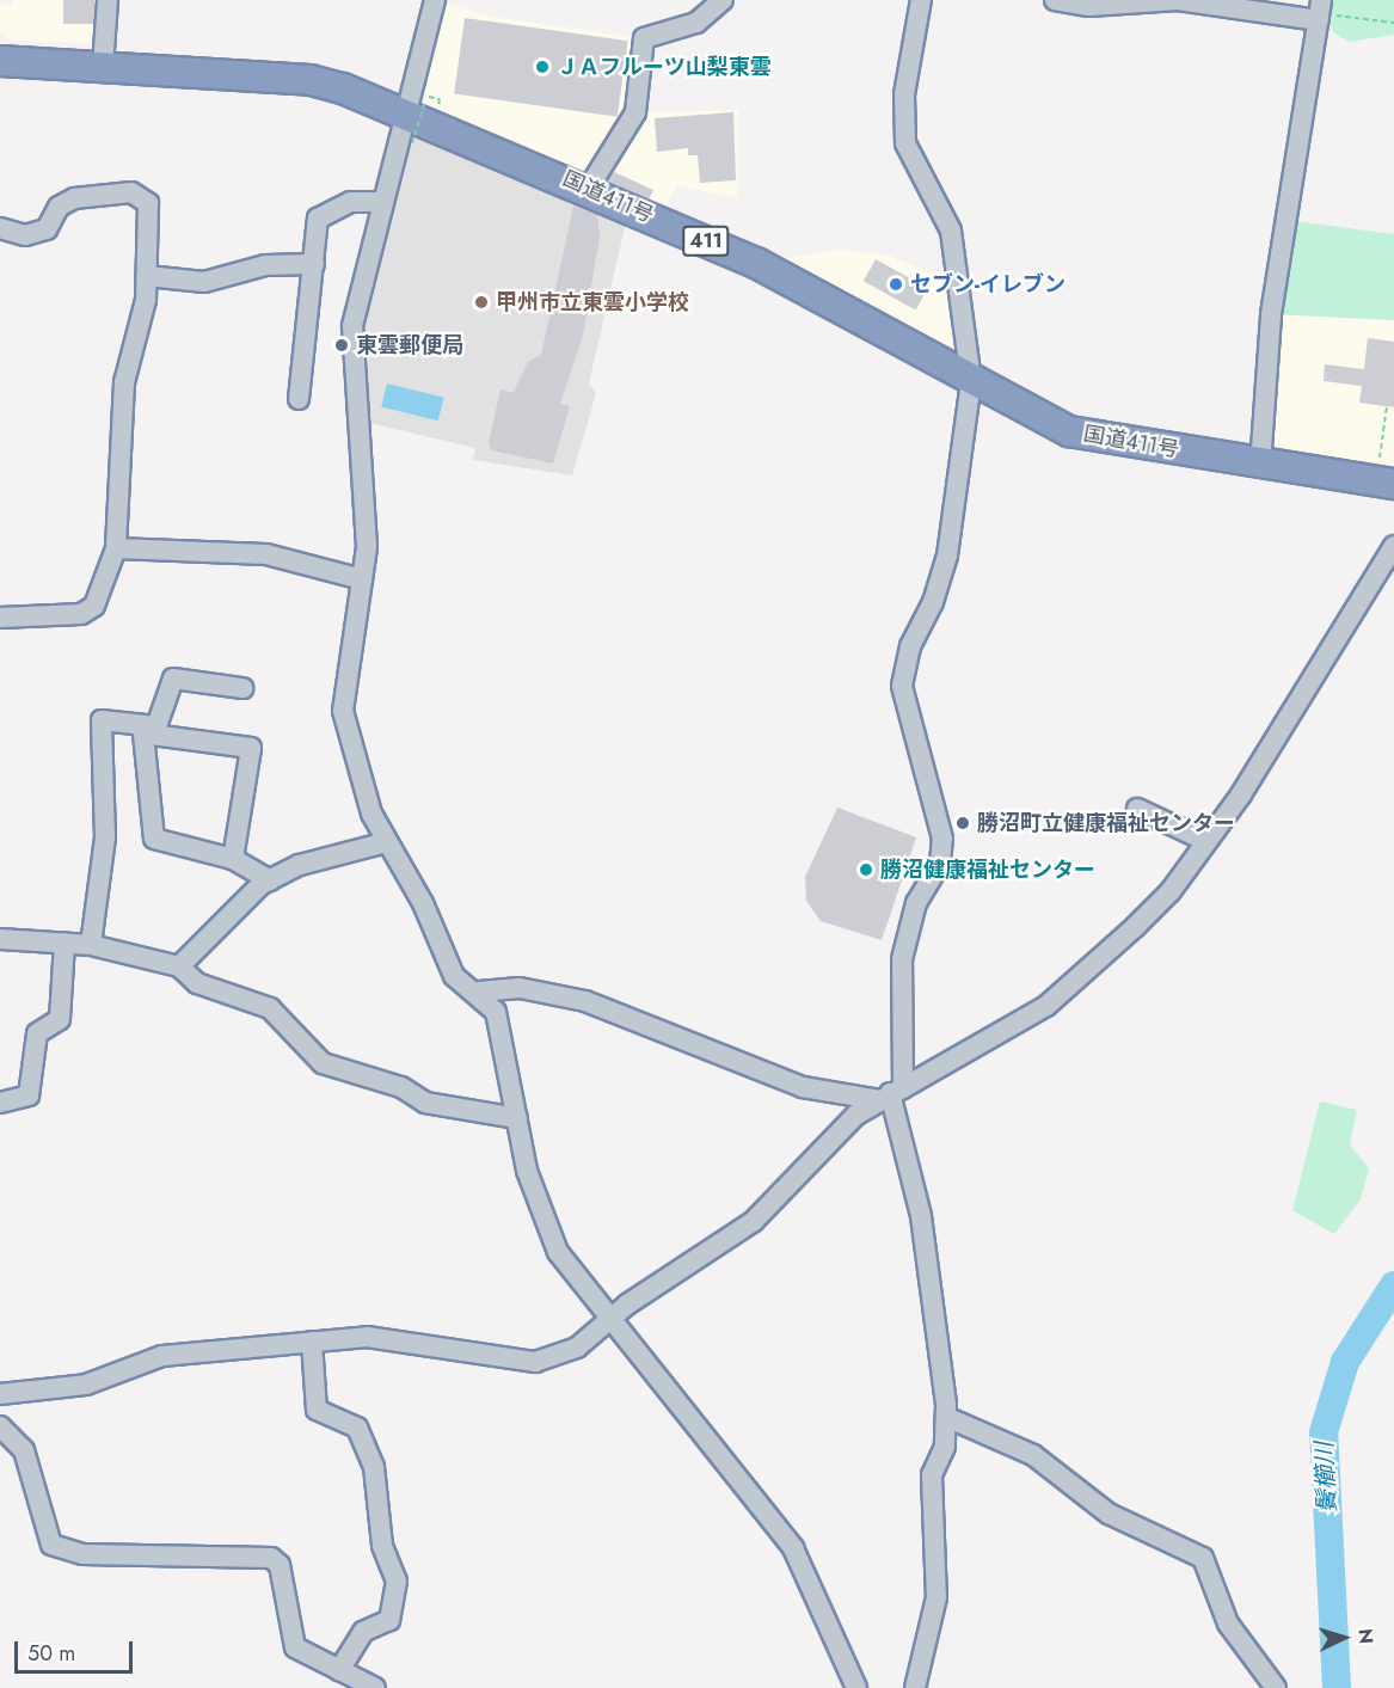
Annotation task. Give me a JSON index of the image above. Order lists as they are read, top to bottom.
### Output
{
  "streets": {
    "highway": ["国道411号", "411"]
  },
  "water": ["鬢櫛川"],
  "places": [
    "ＪＡフルーツ山梨東雲",
    "セブン-イレブン",
    "甲州市立東雲小学校",
    "東雲郵便局",
    "勝沼町立健康福祉センター",
    "勝沼健康福祉センター"
  ],
  "scale_bar": "50 m",
  "north": "right"
}
